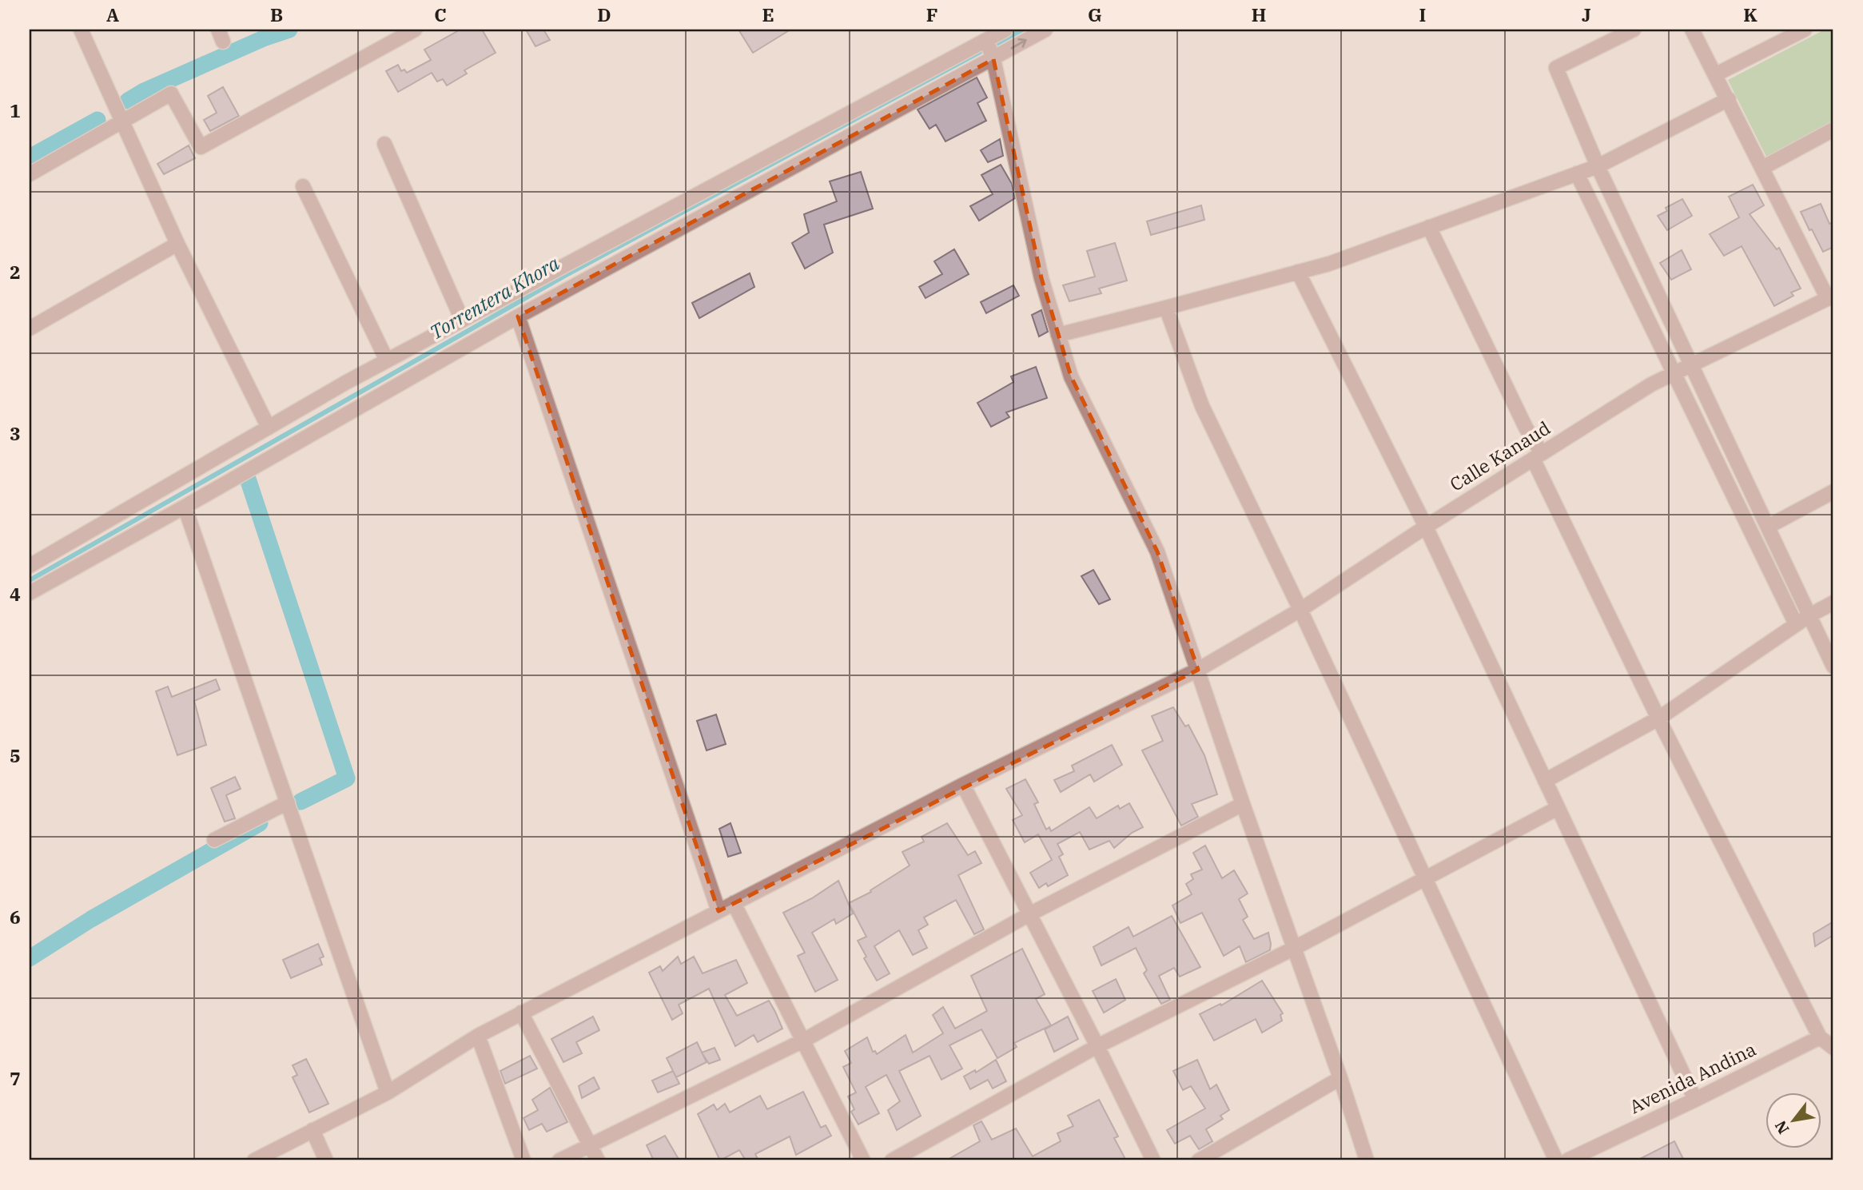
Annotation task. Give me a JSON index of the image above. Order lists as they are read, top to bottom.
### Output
{
  "streets": {
    "street": ["Calle Kanaud", "Avenida Andina"]
  },
  "water": ["Torrentera Khora"],
  "north": "bottom left",
  "grid": {
    "columns": [
      "A",
      "B",
      "C",
      "D",
      "E",
      "F",
      "G",
      "H",
      "I",
      "J",
      "K"
    ],
    "rows": [
      "1",
      "2",
      "3",
      "4",
      "5",
      "6",
      "7"
    ]
  }
}
